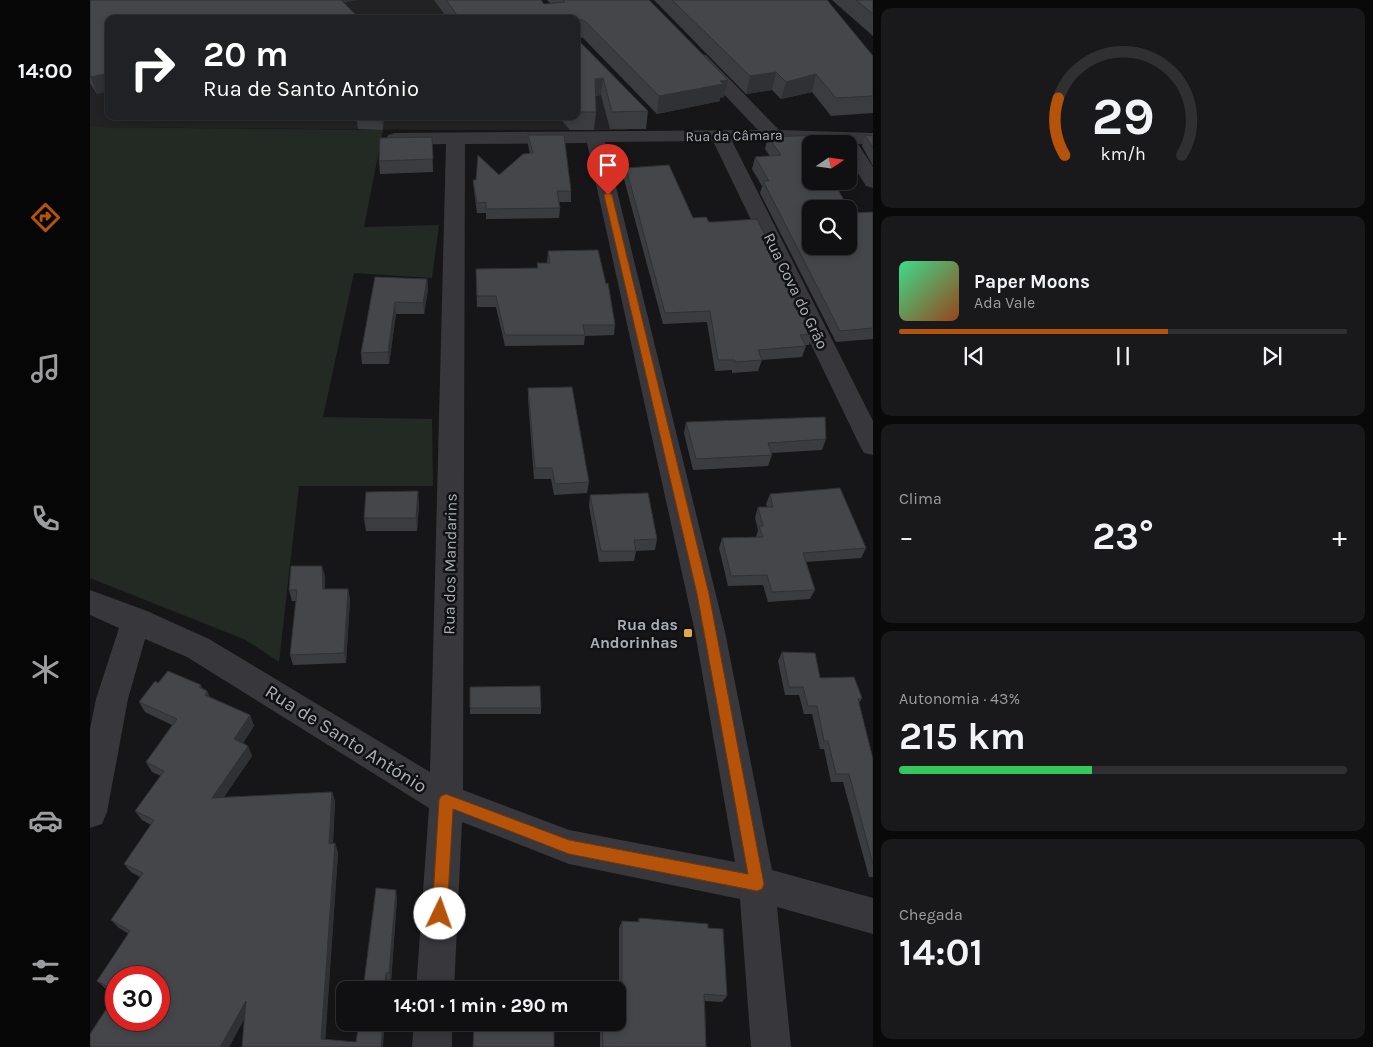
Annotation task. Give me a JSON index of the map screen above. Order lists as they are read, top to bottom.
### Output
{
  "streets": {
    "street": [
      "Rua da Câmara",
      "Rua Cova do Grão",
      "Rua dos Mandarins",
      "Rua de Santo António"
    ]
  },
  "crossings": [
    ["Rua da Câmara", "Rua Cova do Grão"],
    ["Rua da Câmara", "Rua dos Mandarins"],
    ["Rua dos Mandarins", "Rua de Santo António"]
  ],
  "places": {
    "transit": ["Rua das Andorinhas"]
  },
  "north": "right",
  "page": {
    "tabs": "14:00",
    "turn": ["20 m", "Rua de Santo António"],
    "song": ["Paper Moons", "Ada Vale"],
    "tile": [
      "Clima",
      ["Autonomia · 43%", "215 km"],
      ["Chegada", "14:01"]
    ],
    "heat": ["−", "23°", "+"],
    "limit": "30",
    "trip": "14:01 · 1 min · 290 m",
    "gauge": ["29", "km/h"]
  }
}
